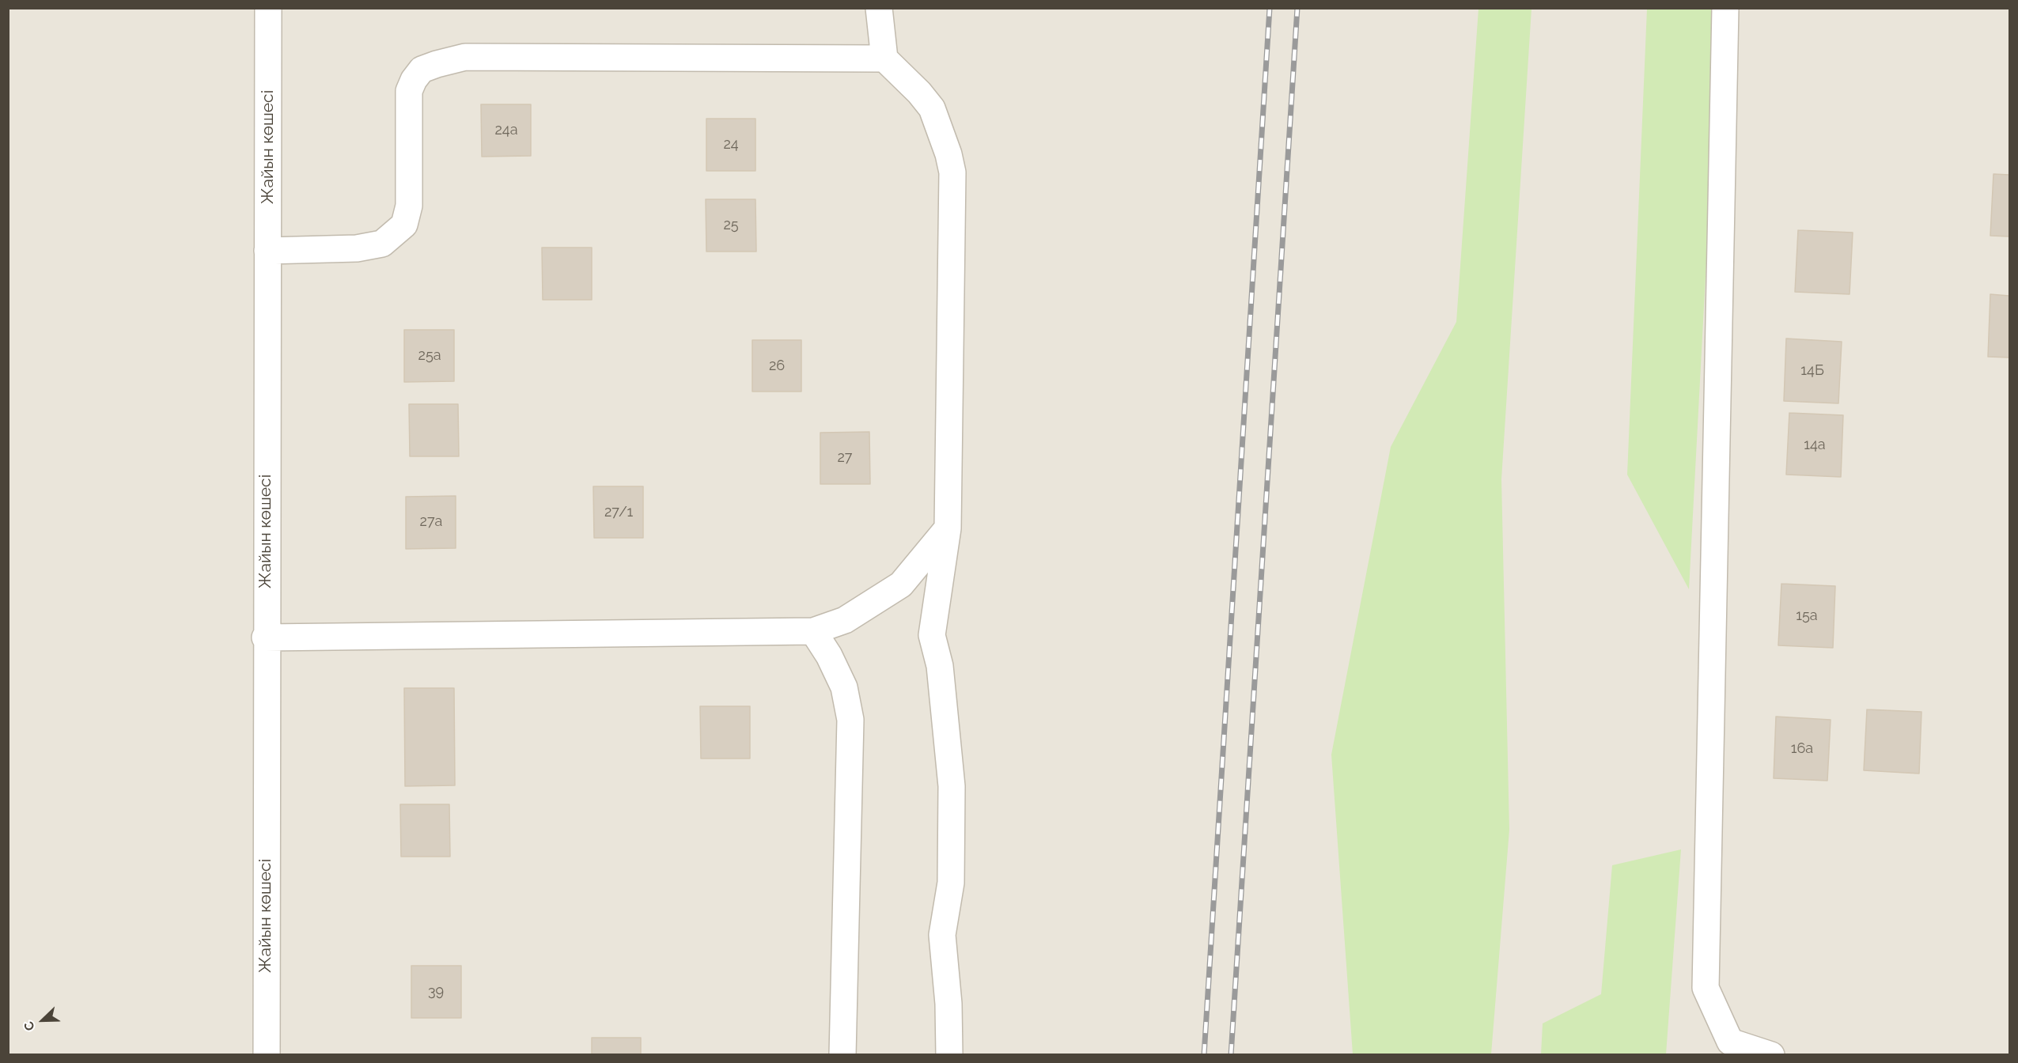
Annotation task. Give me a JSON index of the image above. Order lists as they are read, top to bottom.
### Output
{
  "streets": {
    "street": ["Жайын көшесі"]
  },
  "house_numbers": [
    "24а",
    "24",
    "25",
    "25а",
    "26",
    "14Б",
    "14а",
    "27",
    "27/1",
    "27а",
    "15а",
    "16а",
    "39"
  ],
  "north": "bottom left"
}
